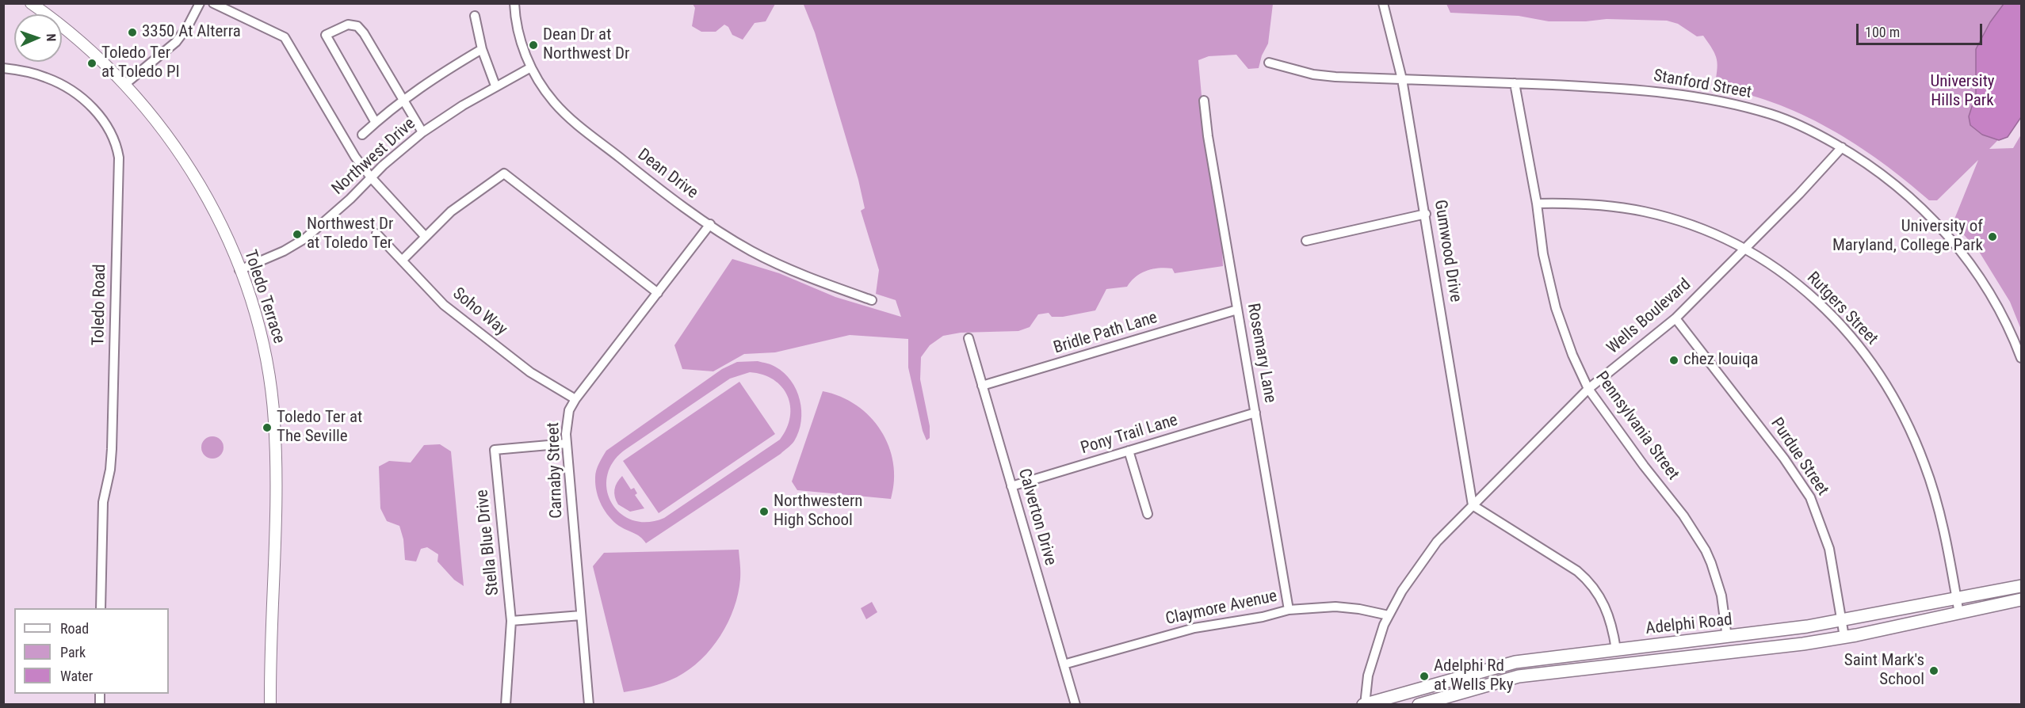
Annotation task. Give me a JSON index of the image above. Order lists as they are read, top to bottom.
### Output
{
  "streets": {
    "main road": ["Adelphi Road"],
    "street": [
      "Stanford Street",
      "Northwest Drive",
      "Dean Drive",
      "Gumwood Drive",
      "Toledo Terrace",
      "Toledo Road",
      "Rutgers Street",
      "Soho Way",
      "Wells Boulevard",
      "Bridle Path Lane",
      "Rosemary Lane",
      "Pennsylvania Street",
      "Pony Trail Lane",
      "Purdue Street",
      "Carnaby Street",
      "Calverton Drive",
      "Stella Blue Drive",
      "Claymore Avenue"
    ]
  },
  "crossings": [
    ["Stanford Street", "Gumwood Drive"],
    ["Stanford Street", "Wells Boulevard"],
    ["Stanford Street", "Pennsylvania Street"],
    ["Northwest Drive", "Dean Drive"],
    ["Northwest Drive", "Toledo Terrace"],
    ["Dean Drive", "Carnaby Street"],
    ["Gumwood Drive", "Wells Boulevard"],
    ["Rutgers Street", "Wells Boulevard"],
    ["Rutgers Street", "Pennsylvania Street"],
    ["Rutgers Street", "Adelphi Road"],
    ["Soho Way", "Carnaby Street"],
    ["Wells Boulevard", "Pennsylvania Street"],
    ["Wells Boulevard", "Purdue Street"],
    ["Wells Boulevard", "Claymore Avenue"],
    ["Wells Boulevard", "Adelphi Road"],
    ["Bridle Path Lane", "Rosemary Lane"],
    ["Bridle Path Lane", "Calverton Drive"],
    ["Rosemary Lane", "Pony Trail Lane"],
    ["Rosemary Lane", "Claymore Avenue"],
    ["Pennsylvania Street", "Adelphi Road"],
    ["Pony Trail Lane", "Calverton Drive"],
    ["Purdue Street", "Adelphi Road"],
    ["Carnaby Street", "Stella Blue Drive"],
    ["Calverton Drive", "Claymore Avenue"]
  ],
  "parks": ["University Hills Park"],
  "places": [
    "3350 At Alterra",
    "Dean Dr at Northwest Dr",
    "Toledo Ter at Toledo Pl",
    "Northwest Dr at Toledo Ter",
    "University of Maryland, College Park",
    "chez louiqa",
    "Toledo Ter at The Seville",
    "Northwestern High School",
    "Saint Mark's School",
    "Adelphi Rd at Wells Pky"
  ],
  "legend": ["Road", "Park", "Water"],
  "scale_bar": "100 m",
  "north": "right"
}
